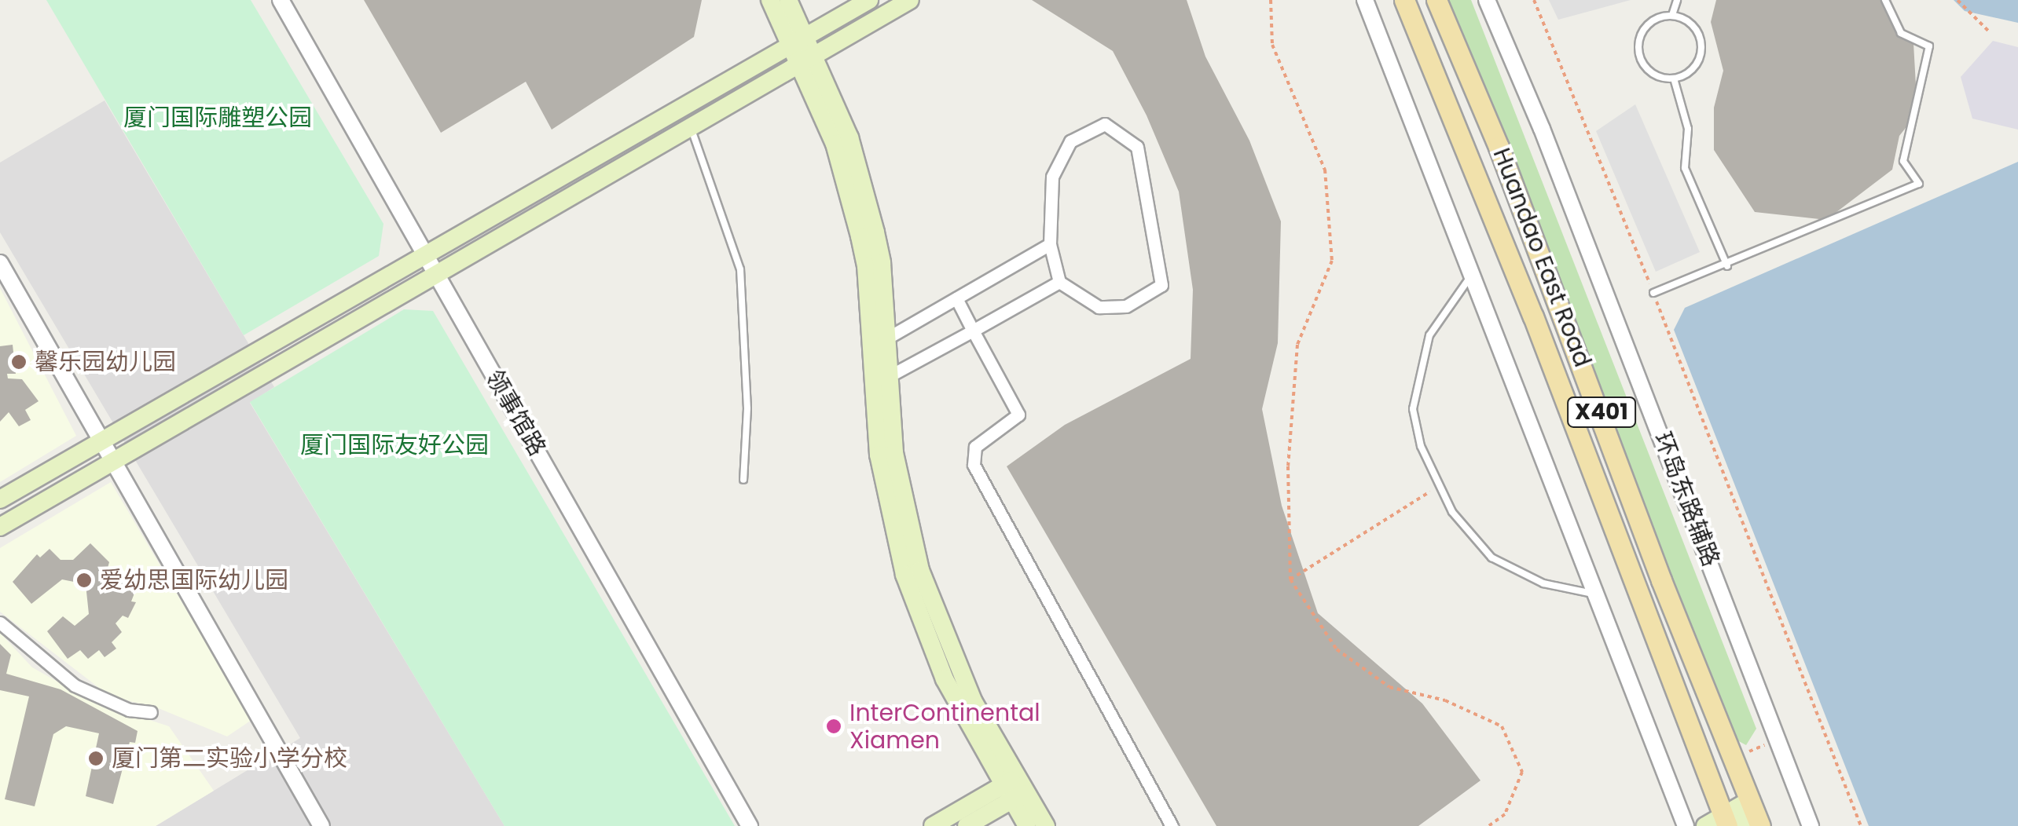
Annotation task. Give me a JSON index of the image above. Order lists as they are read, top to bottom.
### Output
{
  "streets": {
    "main road": ["Huandao East Road", "X401"],
    "street": ["领事馆路", "环岛东路辅路"]
  },
  "parks": ["厦门国际雕塑公园", "厦门国际友好公园"],
  "places": [
    "馨乐园幼儿园",
    "爱幼思国际幼儿园",
    "InterContinental Xiamen",
    "厦门第二实验小学分校"
  ]
}
